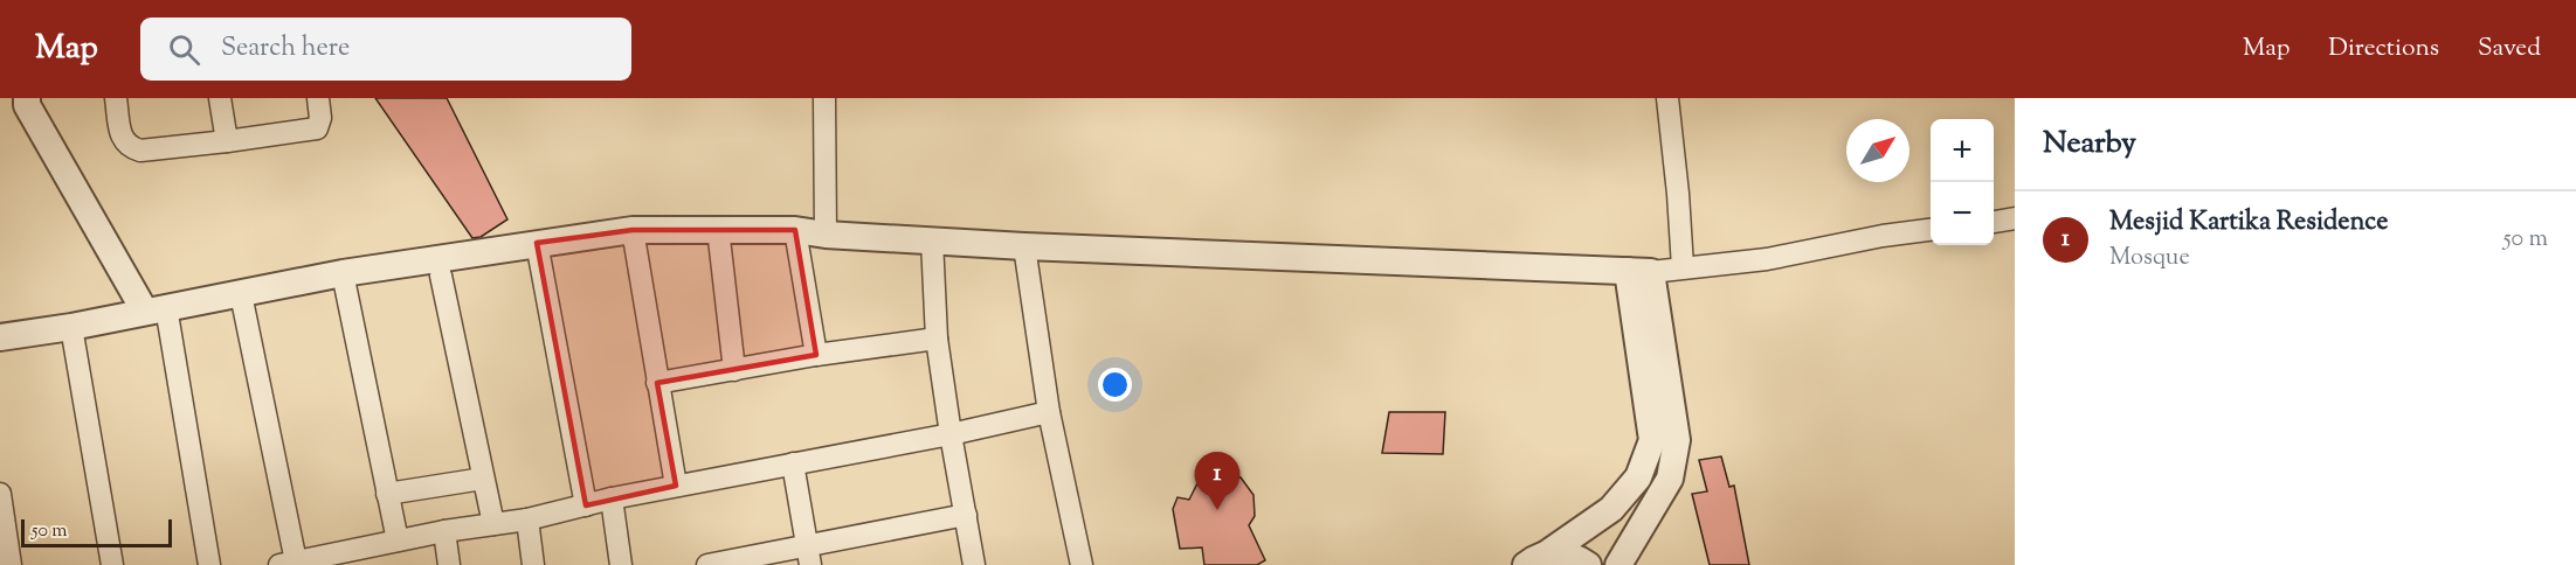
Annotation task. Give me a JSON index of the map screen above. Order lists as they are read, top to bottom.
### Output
{
  "scale_bar": "50 m",
  "north": "top right",
  "page": {
    "header": "Map",
    "search": "Search here",
    "nav": ["Map", "Directions", "Saved"],
    "heading": "Nearby",
    "map_buttons": ["+", "−"],
    "list": [
      {
        "mark": "1",
        "name": "Mesjid Kartika Residence",
        "note": "Mosque",
        "value": "50 m"
      }
    ],
    "pins": "1",
    "scale": "50 m"
  }
}
